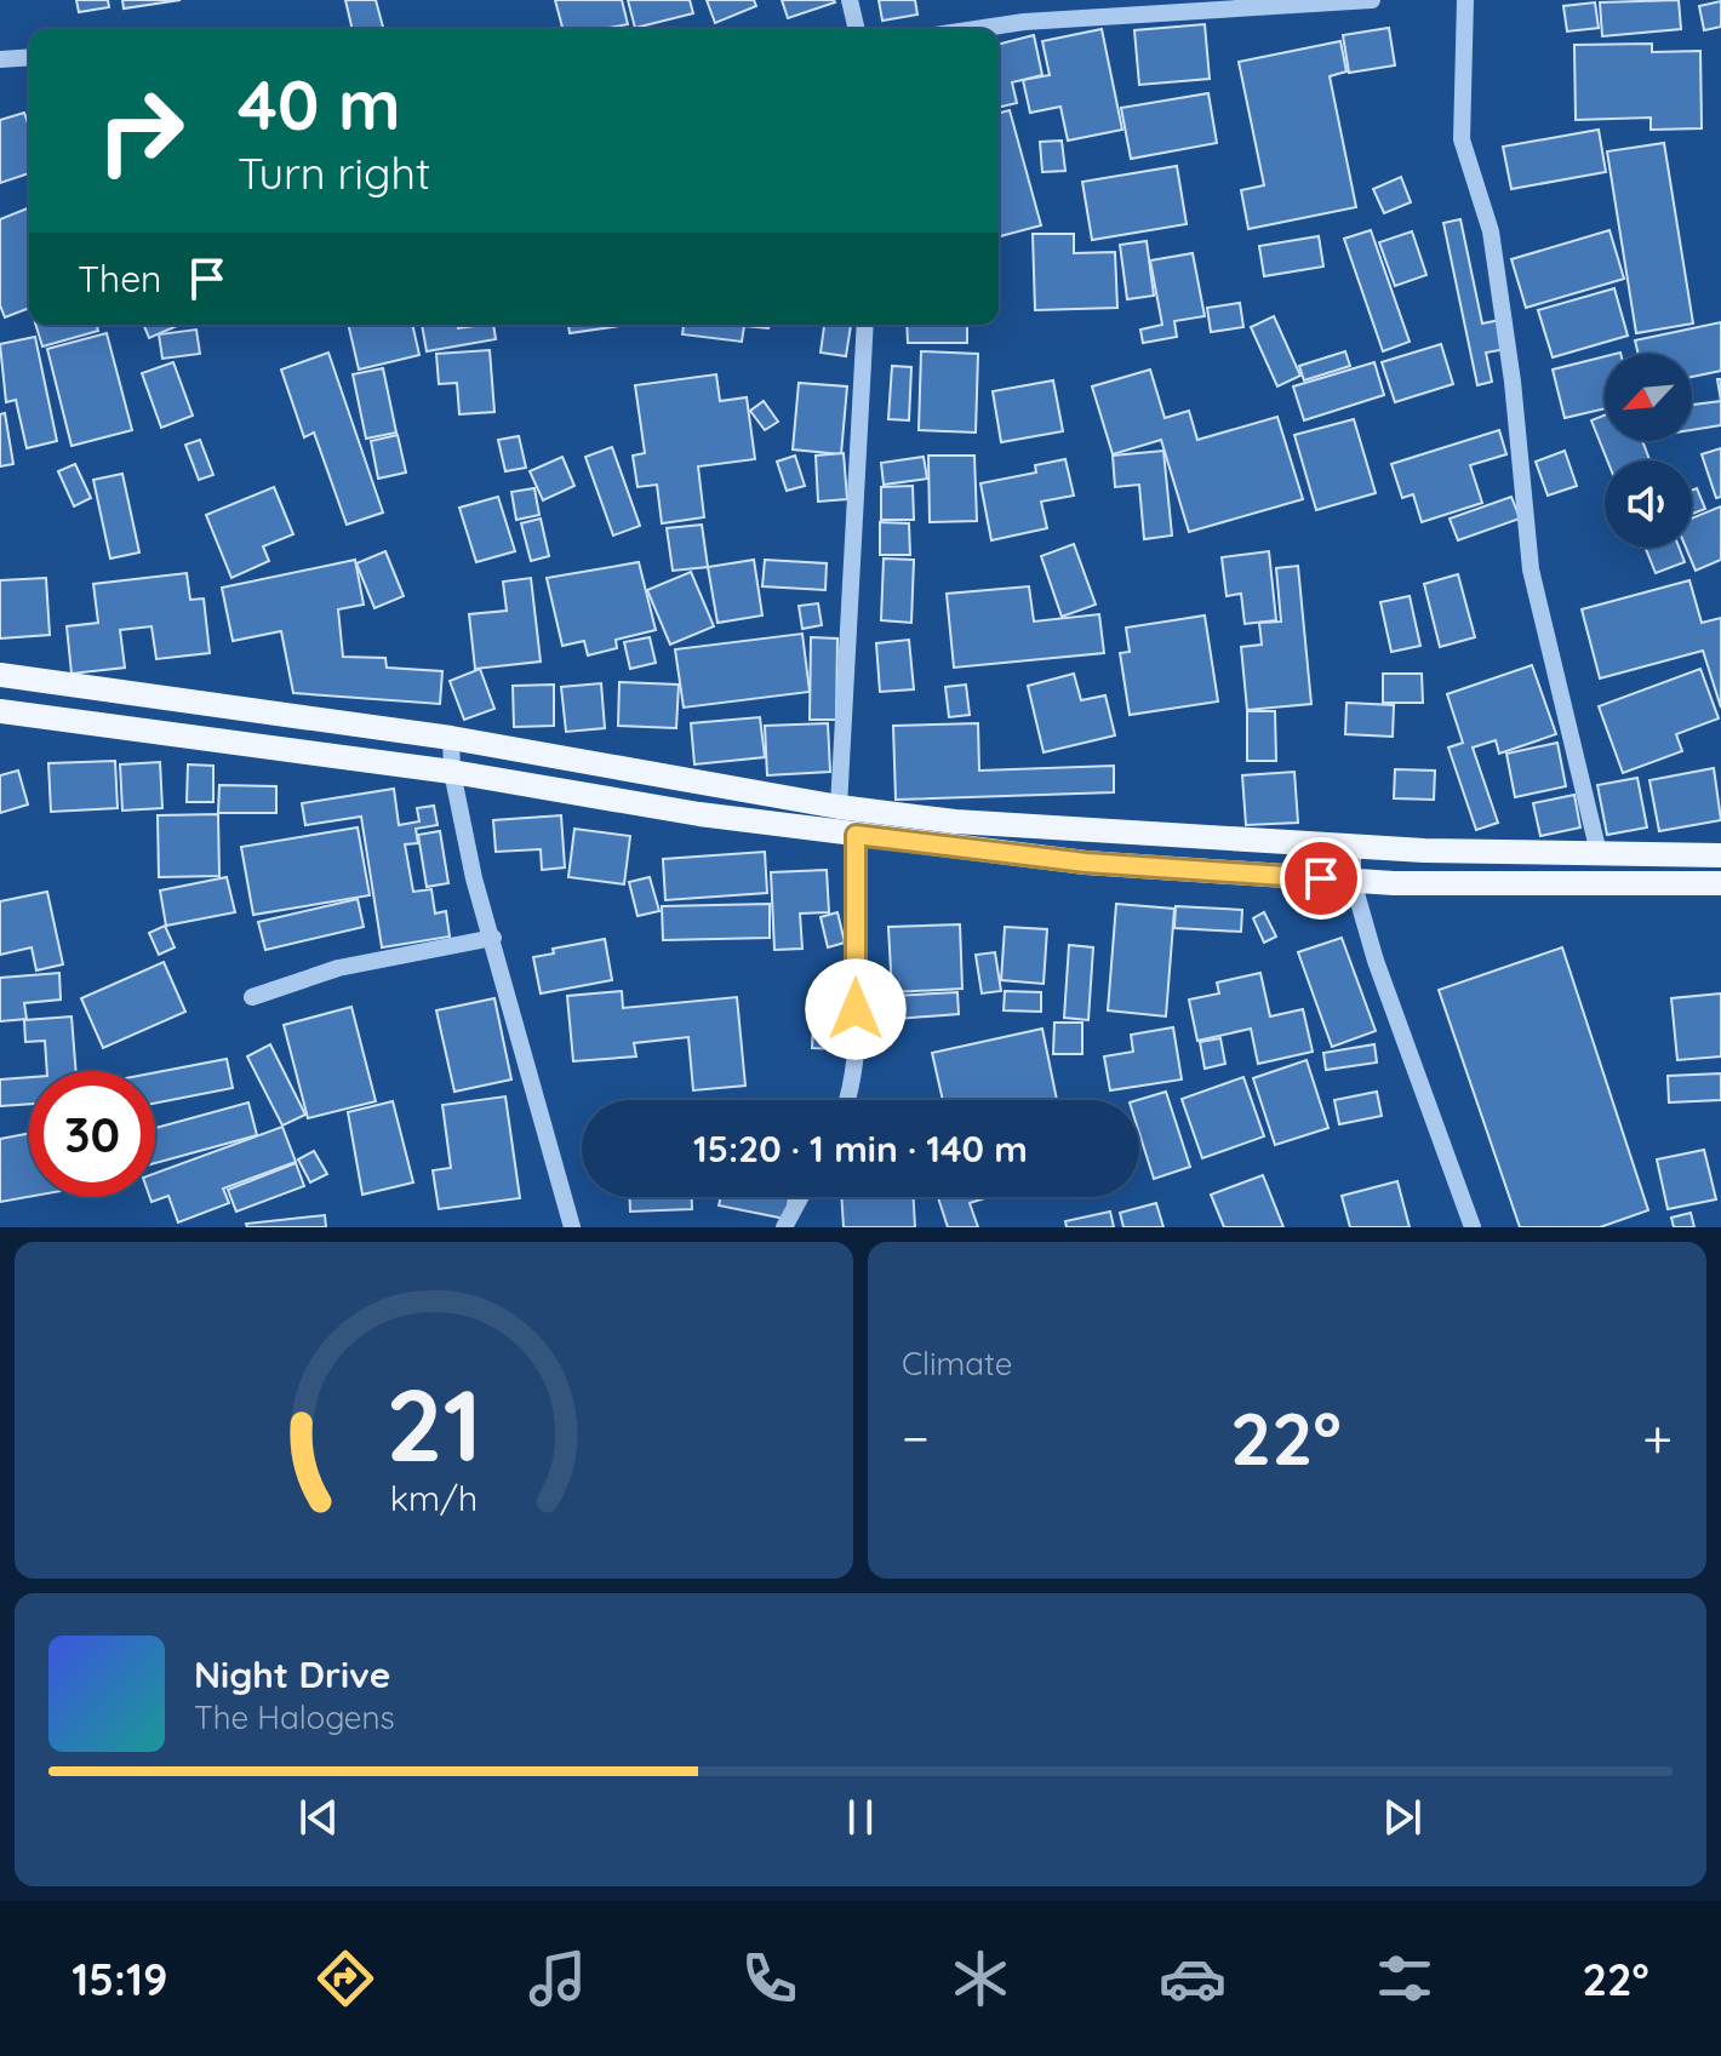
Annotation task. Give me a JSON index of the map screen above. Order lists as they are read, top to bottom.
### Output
{
  "north": "bottom left",
  "page": {
    "turn": ["40 m", "Turn right"],
    "then": "Then",
    "limit": "30",
    "trip": "15:20 · 1 min · 140 m",
    "tile": "Climate",
    "heat": ["−", "22°", "+"],
    "song": ["Night Drive", "The Halogens"],
    "tabs": ["15:19", "22°"],
    "gauge": ["21", "km/h"]
  }
}
